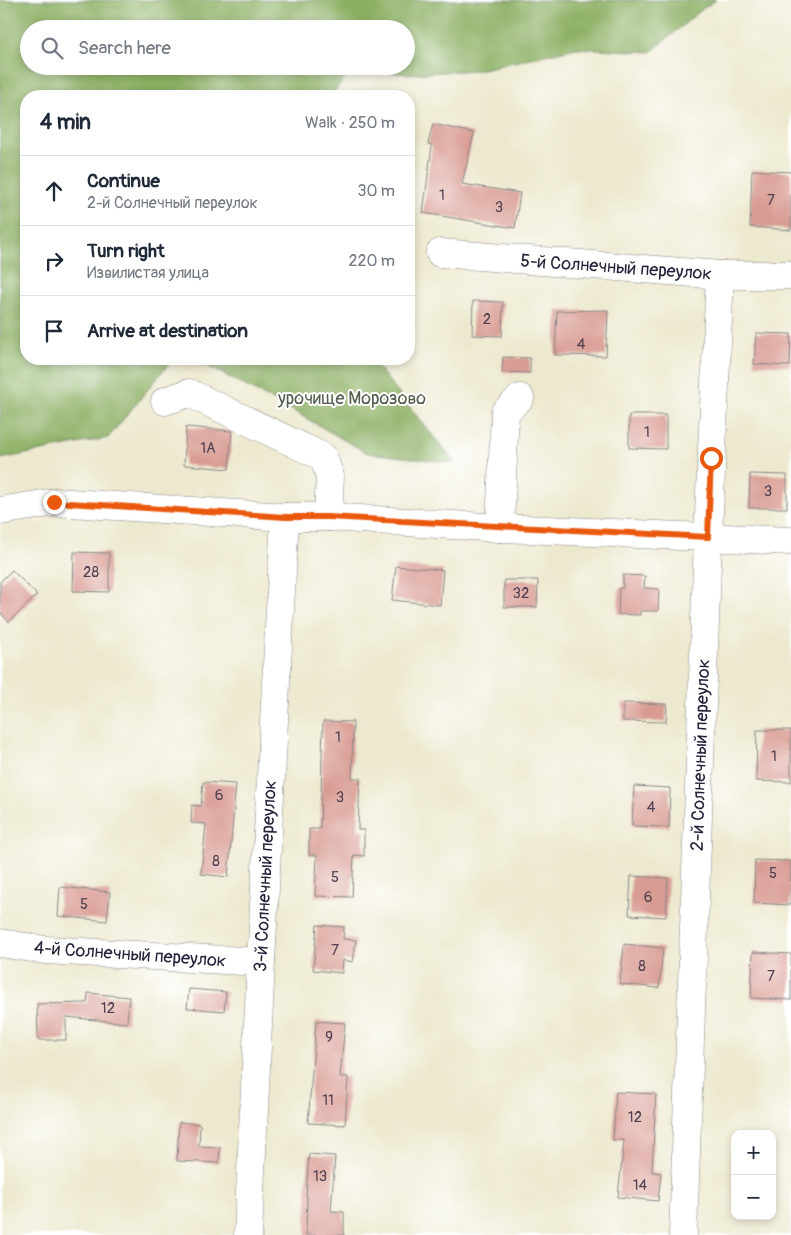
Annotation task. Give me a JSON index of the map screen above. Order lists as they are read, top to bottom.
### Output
{
  "streets": {
    "street": [
      "5-й Солнечный переулок",
      "2-й Солнечный переулок",
      "3-й Солнечный переулок",
      "4-й Солнечный переулок"
    ]
  },
  "crossings": [
    ["5-й Солнечный переулок", "2-й Солнечный переулок"],
    ["3-й Солнечный переулок", "4-й Солнечный переулок"]
  ],
  "parks": ["урочище Морозово"],
  "house_numbers": [
    "1",
    "7",
    "3",
    "2",
    "4",
    "1",
    "1А",
    "3",
    "28",
    "32",
    "1",
    "1",
    "6",
    "3",
    "4",
    "8",
    "5",
    "5",
    "6",
    "5",
    "7",
    "8",
    "7",
    "12",
    "9",
    "11",
    "12",
    "13",
    "14"
  ],
  "page": {
    "search": "Search here",
    "heading": ["4 min", "Walk · 250 m"],
    "list": [
      ["Continue", "2-й Солнечный переулок", "30 m"],
      ["Turn right", "Извилистая улица", "220 m"],
      "Arrive at destination"
    ],
    "map_buttons": ["+", "−"]
  }
}
